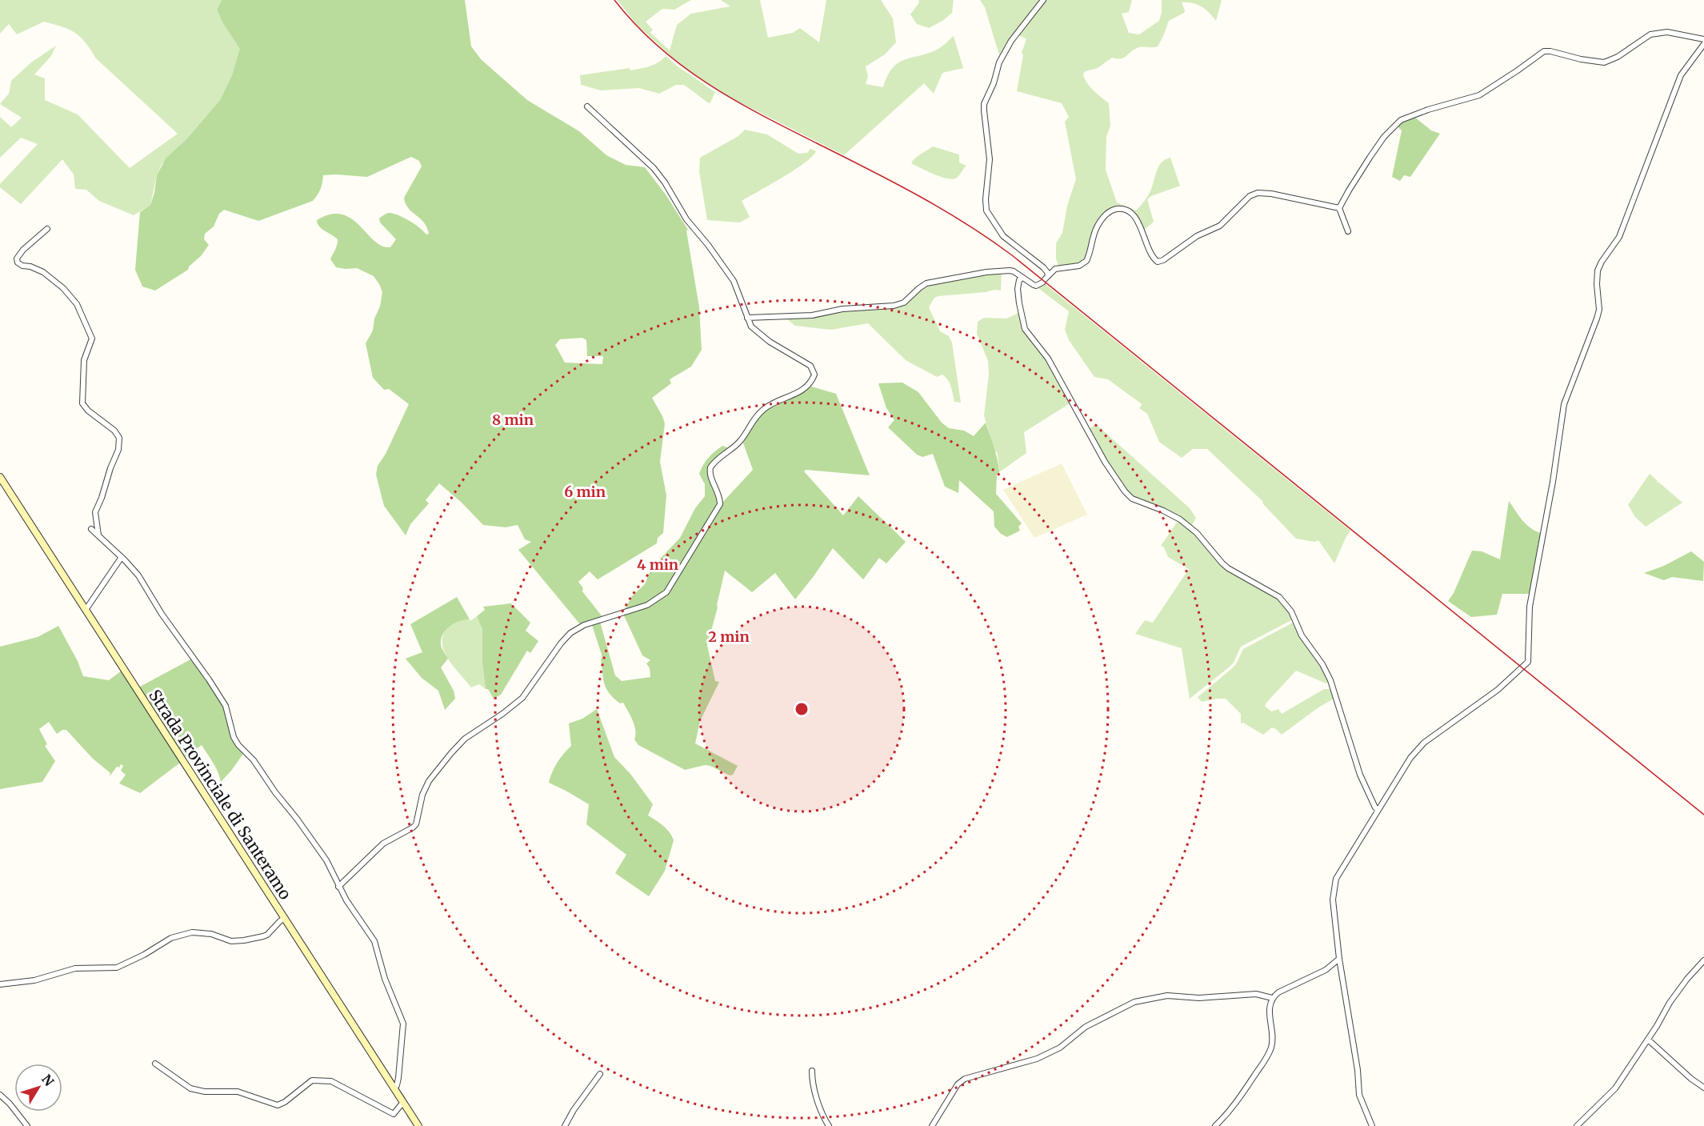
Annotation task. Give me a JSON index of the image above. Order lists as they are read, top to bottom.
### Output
{
  "streets": {
    "main road": ["Strada Provinciale di Santeramo"]
  },
  "north": "top right",
  "rings": [
    "8 min",
    "6 min",
    "4 min",
    "2 min"
  ]
}
